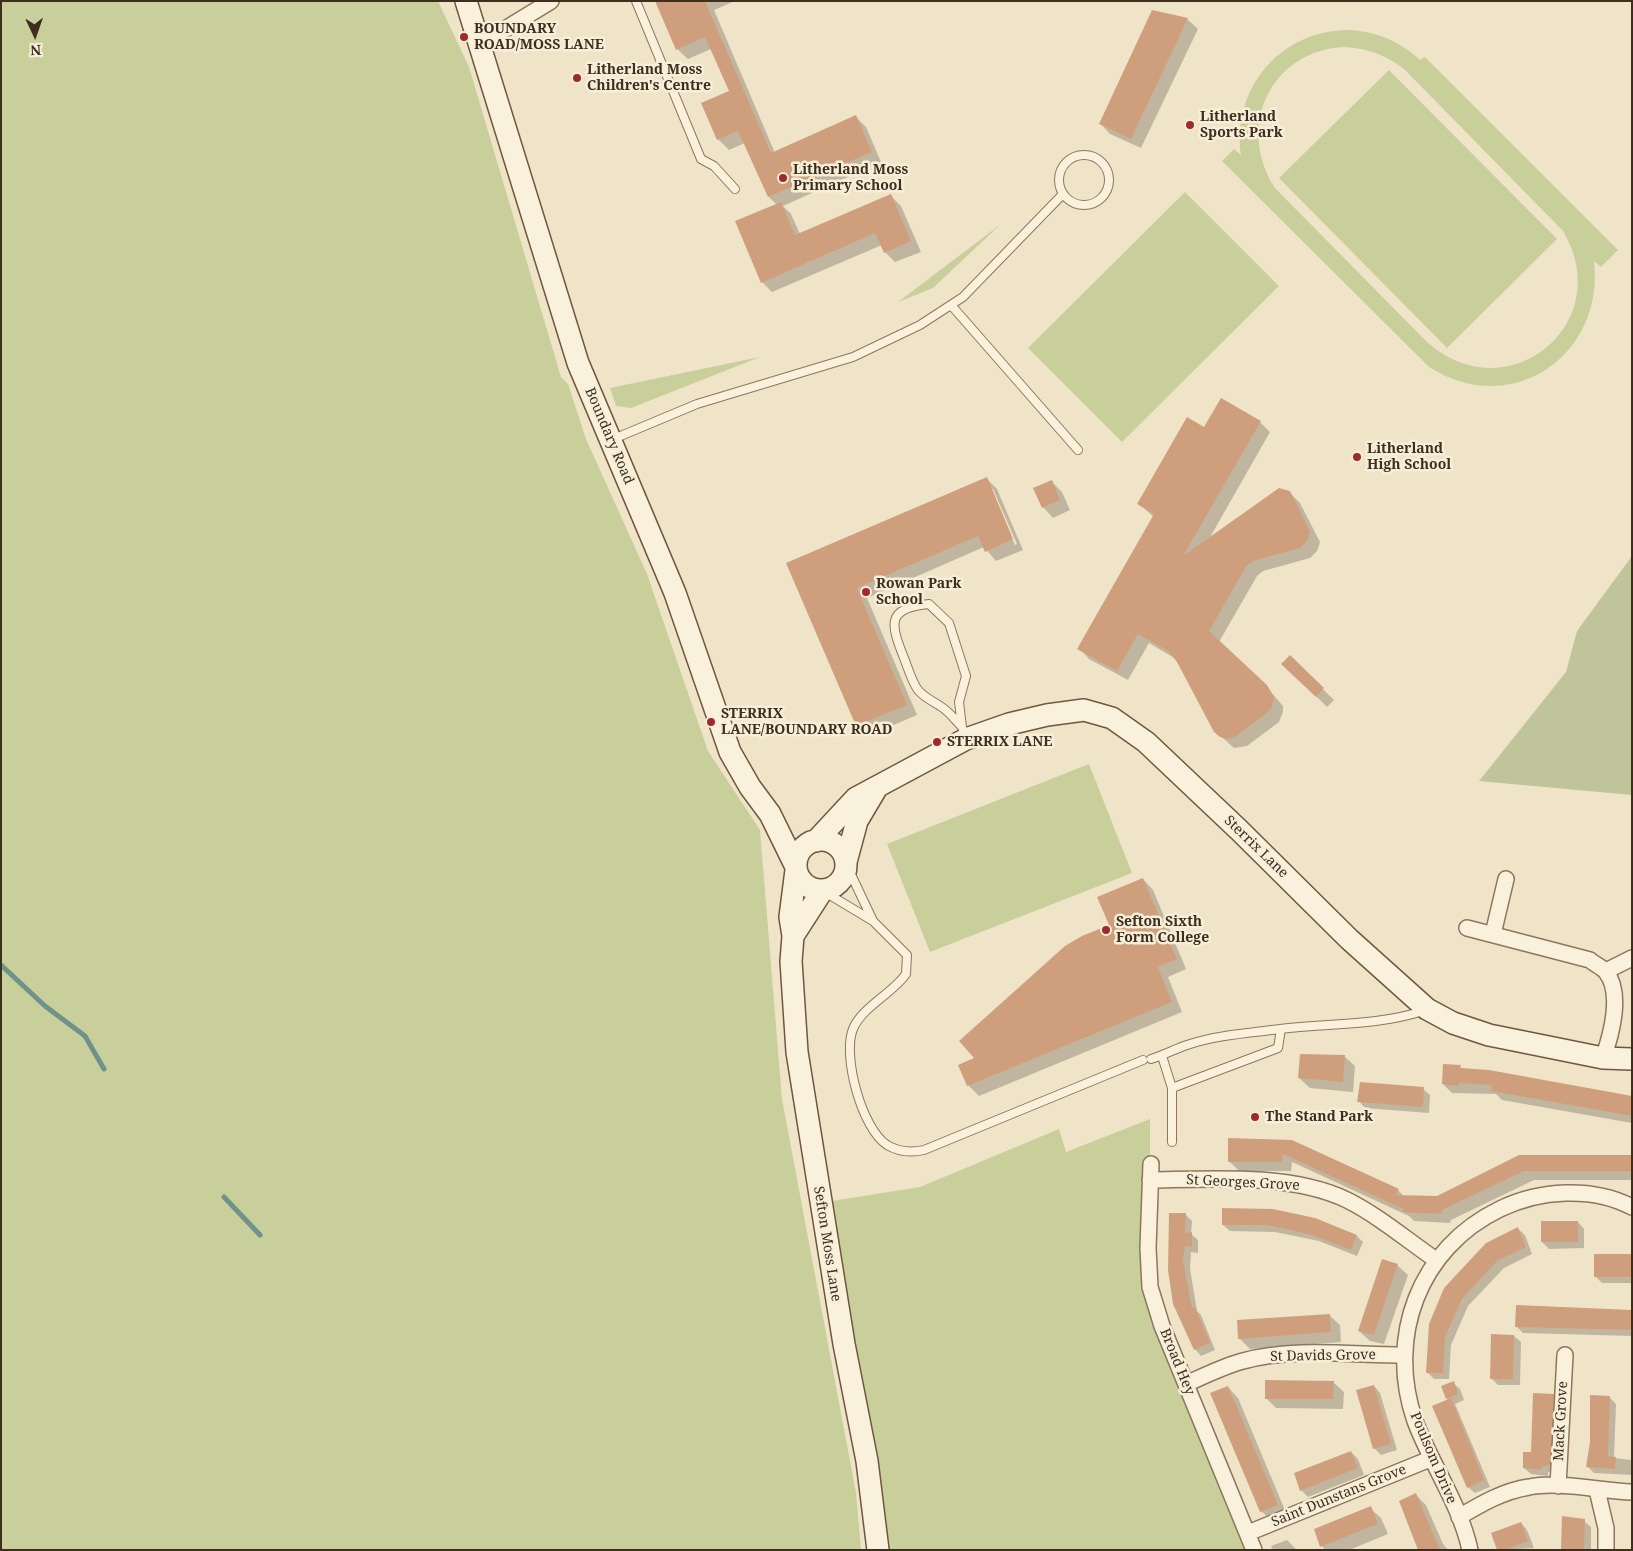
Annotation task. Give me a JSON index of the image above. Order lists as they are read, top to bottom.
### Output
{
  "streets": {
    "street": [
      "Boundary Road",
      "Sterrix Lane",
      "St Georges Grove",
      "Sefton Moss Lane",
      "St Davids Grove",
      "Broad Hey",
      "Mack Grove",
      "Poulsom Drive",
      "Saint Dunstans Grove"
    ]
  },
  "crossings": [
    ["Boundary Road", "Sterrix Lane"],
    ["Boundary Road", "Sefton Moss Lane"],
    ["Sterrix Lane", "Sefton Moss Lane"],
    ["St Georges Grove", "Broad Hey"],
    ["St Georges Grove", "Poulsom Drive"],
    ["St Davids Grove", "Broad Hey"],
    ["St Davids Grove", "Poulsom Drive"],
    ["Broad Hey", "Saint Dunstans Grove"],
    ["Poulsom Drive", "Saint Dunstans Grove"]
  ],
  "places": [
    "BOUNDARY ROAD/MOSS LANE",
    "Litherland Moss Children's Centre",
    "Litherland Sports Park",
    "Litherland Moss Primary School",
    "Litherland High School",
    "Rowan Park School",
    "STERRIX LANE/BOUNDARY ROAD",
    "STERRIX LANE",
    "Sefton Sixth Form College",
    "The Stand Park"
  ],
  "north": "bottom"
}
